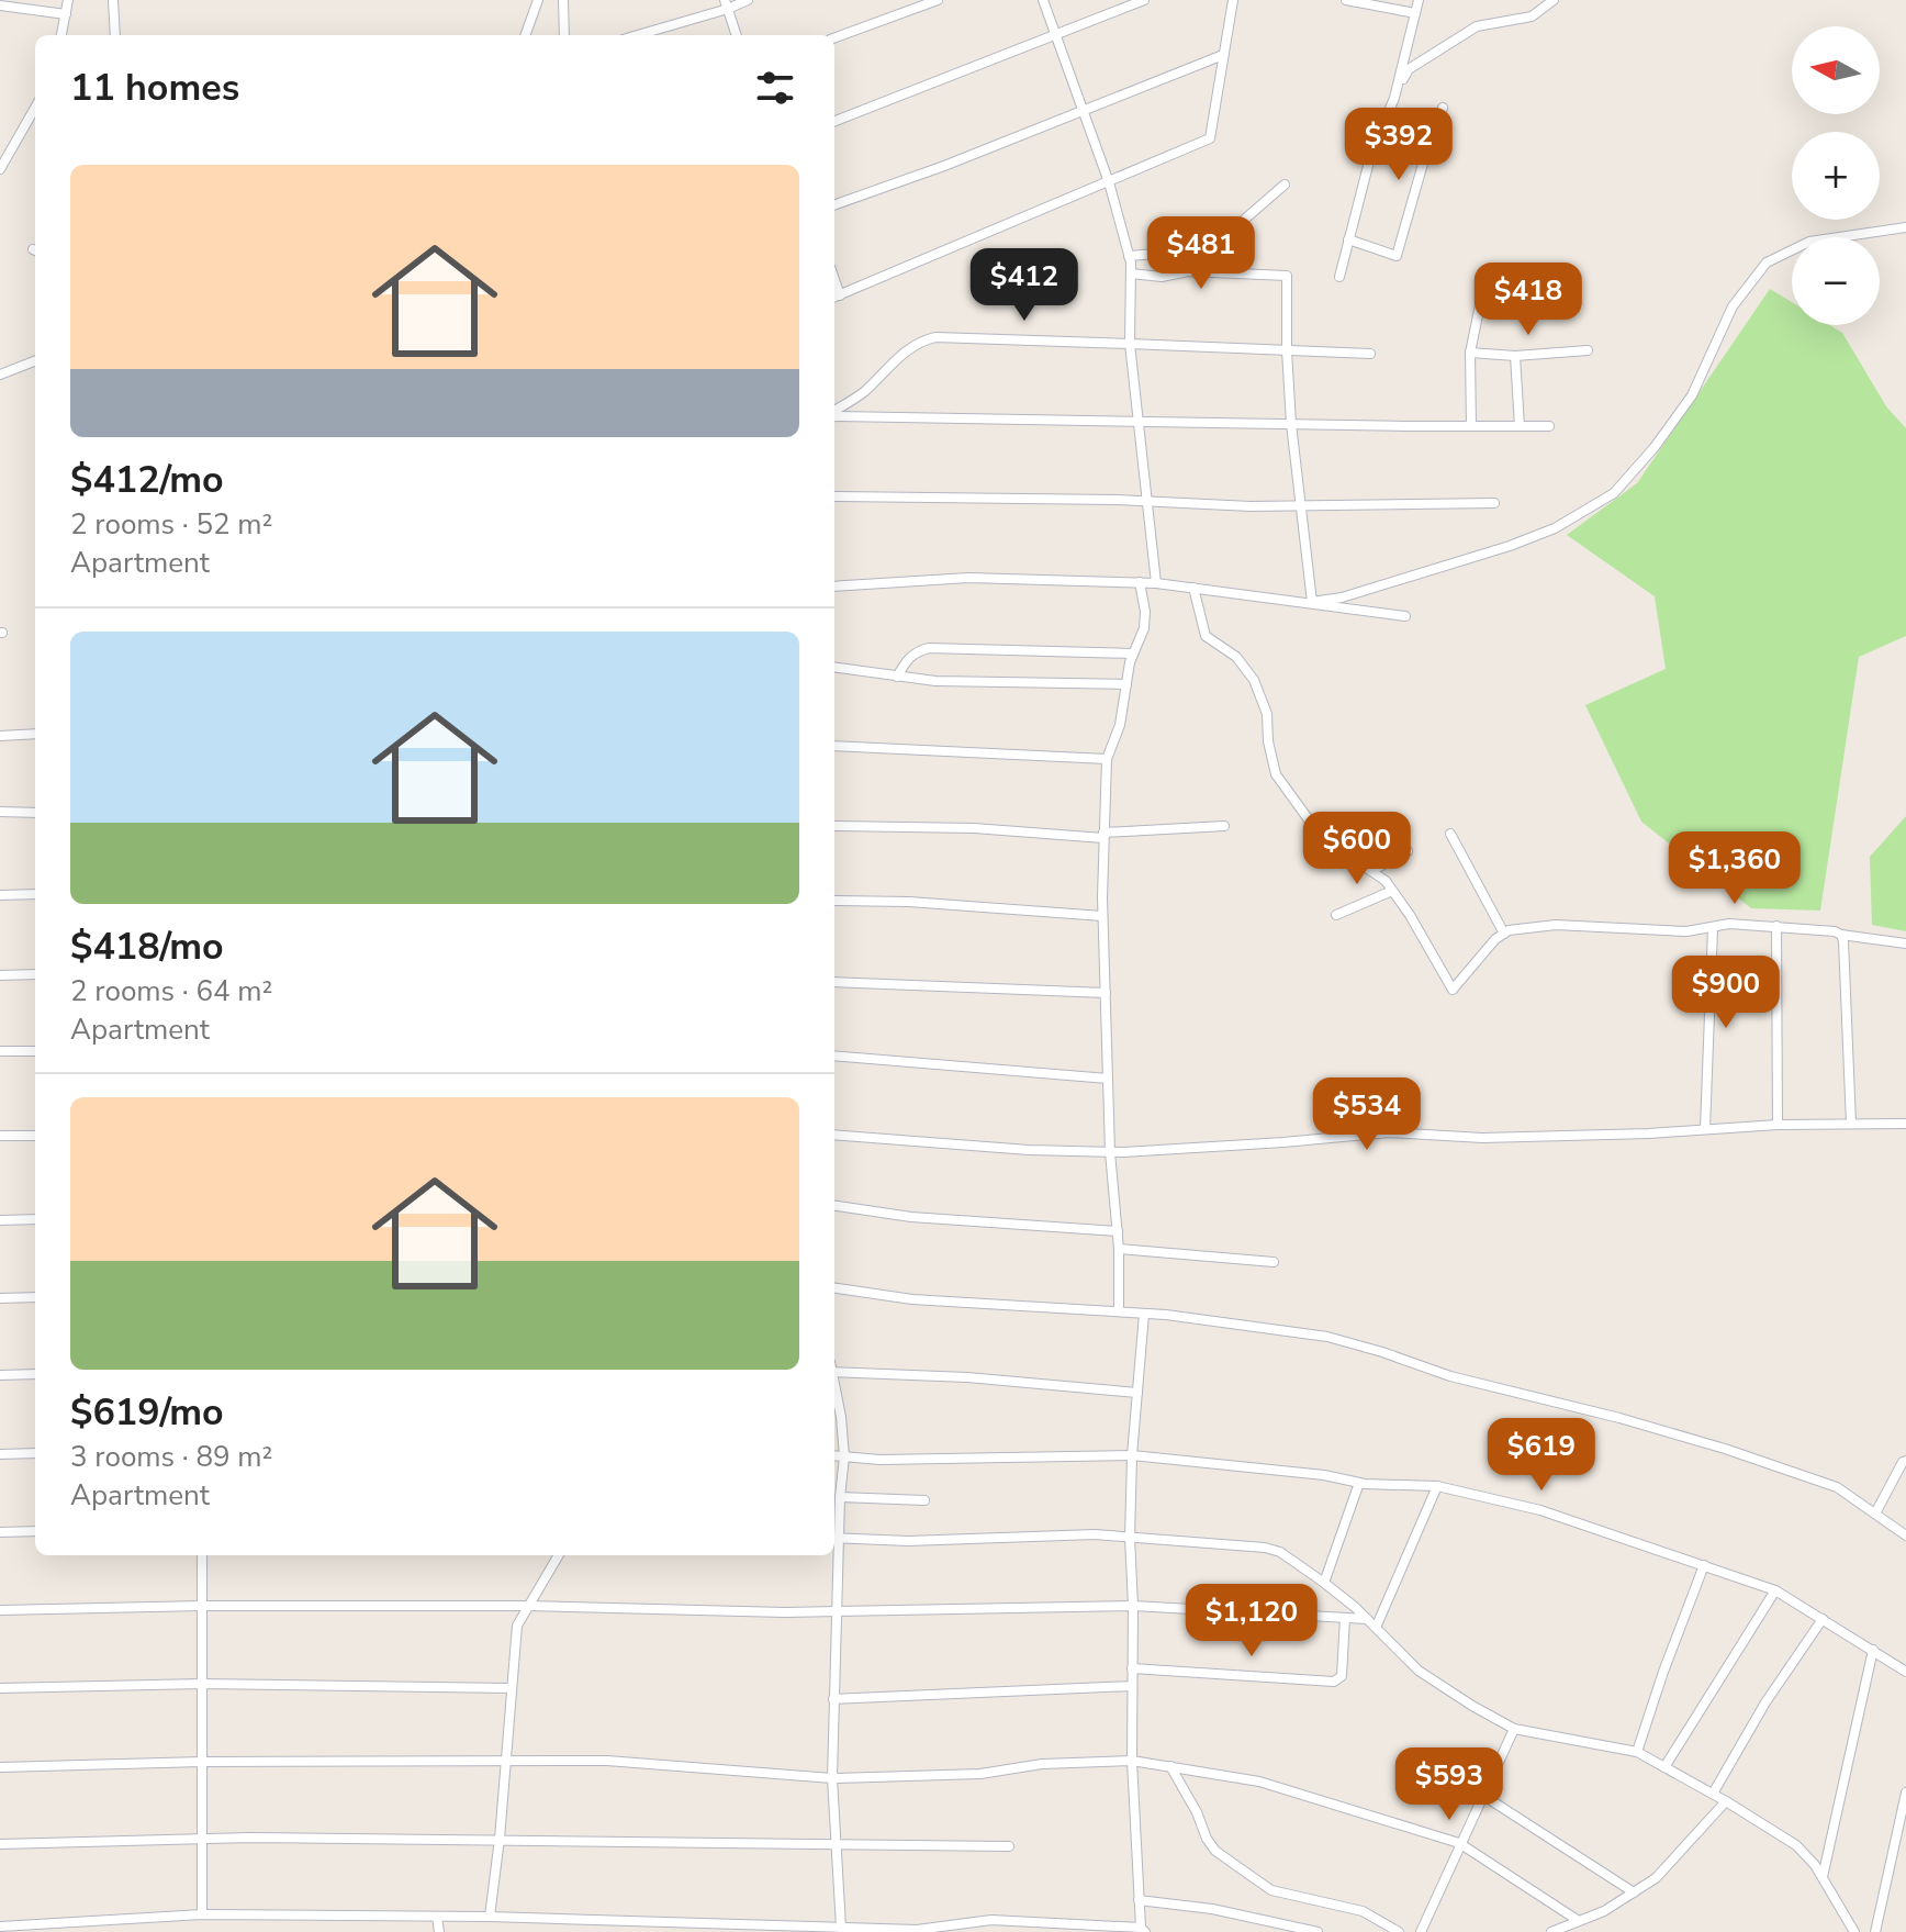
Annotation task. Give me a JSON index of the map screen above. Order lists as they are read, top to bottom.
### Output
{
  "north": "left",
  "page": {
    "map_buttons": ["+", "−"],
    "heading": "11 homes",
    "price": [
      "$392",
      "$481",
      "$412",
      "$418",
      "$600",
      "$1,360",
      "$900",
      "$534",
      "$619",
      "$1,120",
      "$593"
    ],
    "list": [
      {
        "name": "$412/mo",
        "note": "2 rooms · 52 m² · Apartment"
      },
      {
        "name": "$418/mo",
        "note": "2 rooms · 64 m² · Apartment"
      },
      {
        "name": "$619/mo",
        "note": "3 rooms · 89 m² · Apartment"
      }
    ]
  }
}
